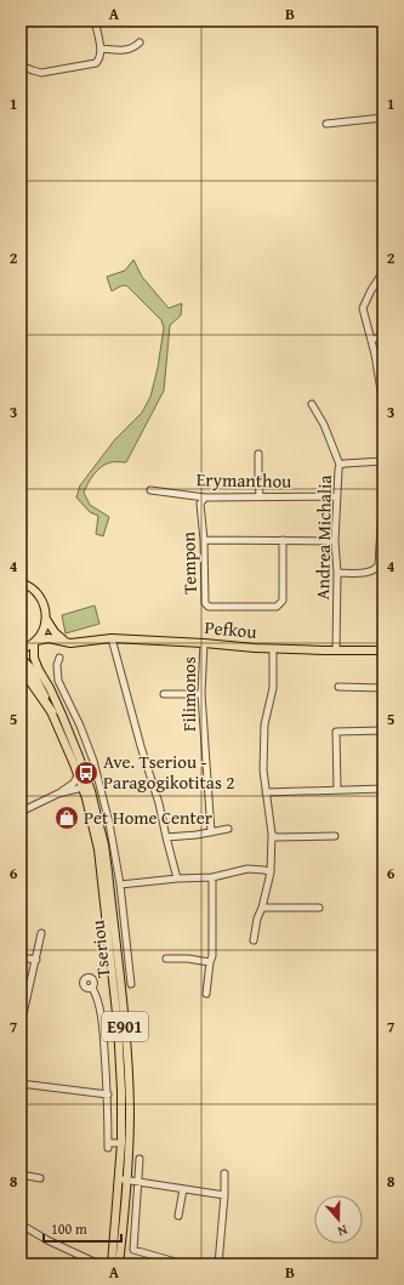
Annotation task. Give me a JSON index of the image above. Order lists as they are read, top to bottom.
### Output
{
  "streets": {
    "main road": ["Pefkou", "Tseriou", "E901"],
    "street": [
      "Erymanthou",
      "Andrea Michalia",
      "Tempon",
      "Filimonos"
    ]
  },
  "crossings": [
    ["Erymanthou", "Andrea Michalia"],
    ["Erymanthou", "Tempon"],
    ["Andrea Michalia", "Pefkou"],
    ["Pefkou", "Filimonos"],
    ["Pefkou", "Tseriou"]
  ],
  "places": {
    "bus stop": ["Ave. Tseriou - Paragogikotitas 2"],
    "shop": ["Pet Home Center"]
  },
  "scale_bar": "100 m",
  "north": "bottom",
  "grid": {
    "columns": ["A", "B"],
    "rows": [
      "1",
      "2",
      "3",
      "4",
      "5",
      "6",
      "7",
      "8"
    ]
  }
}
